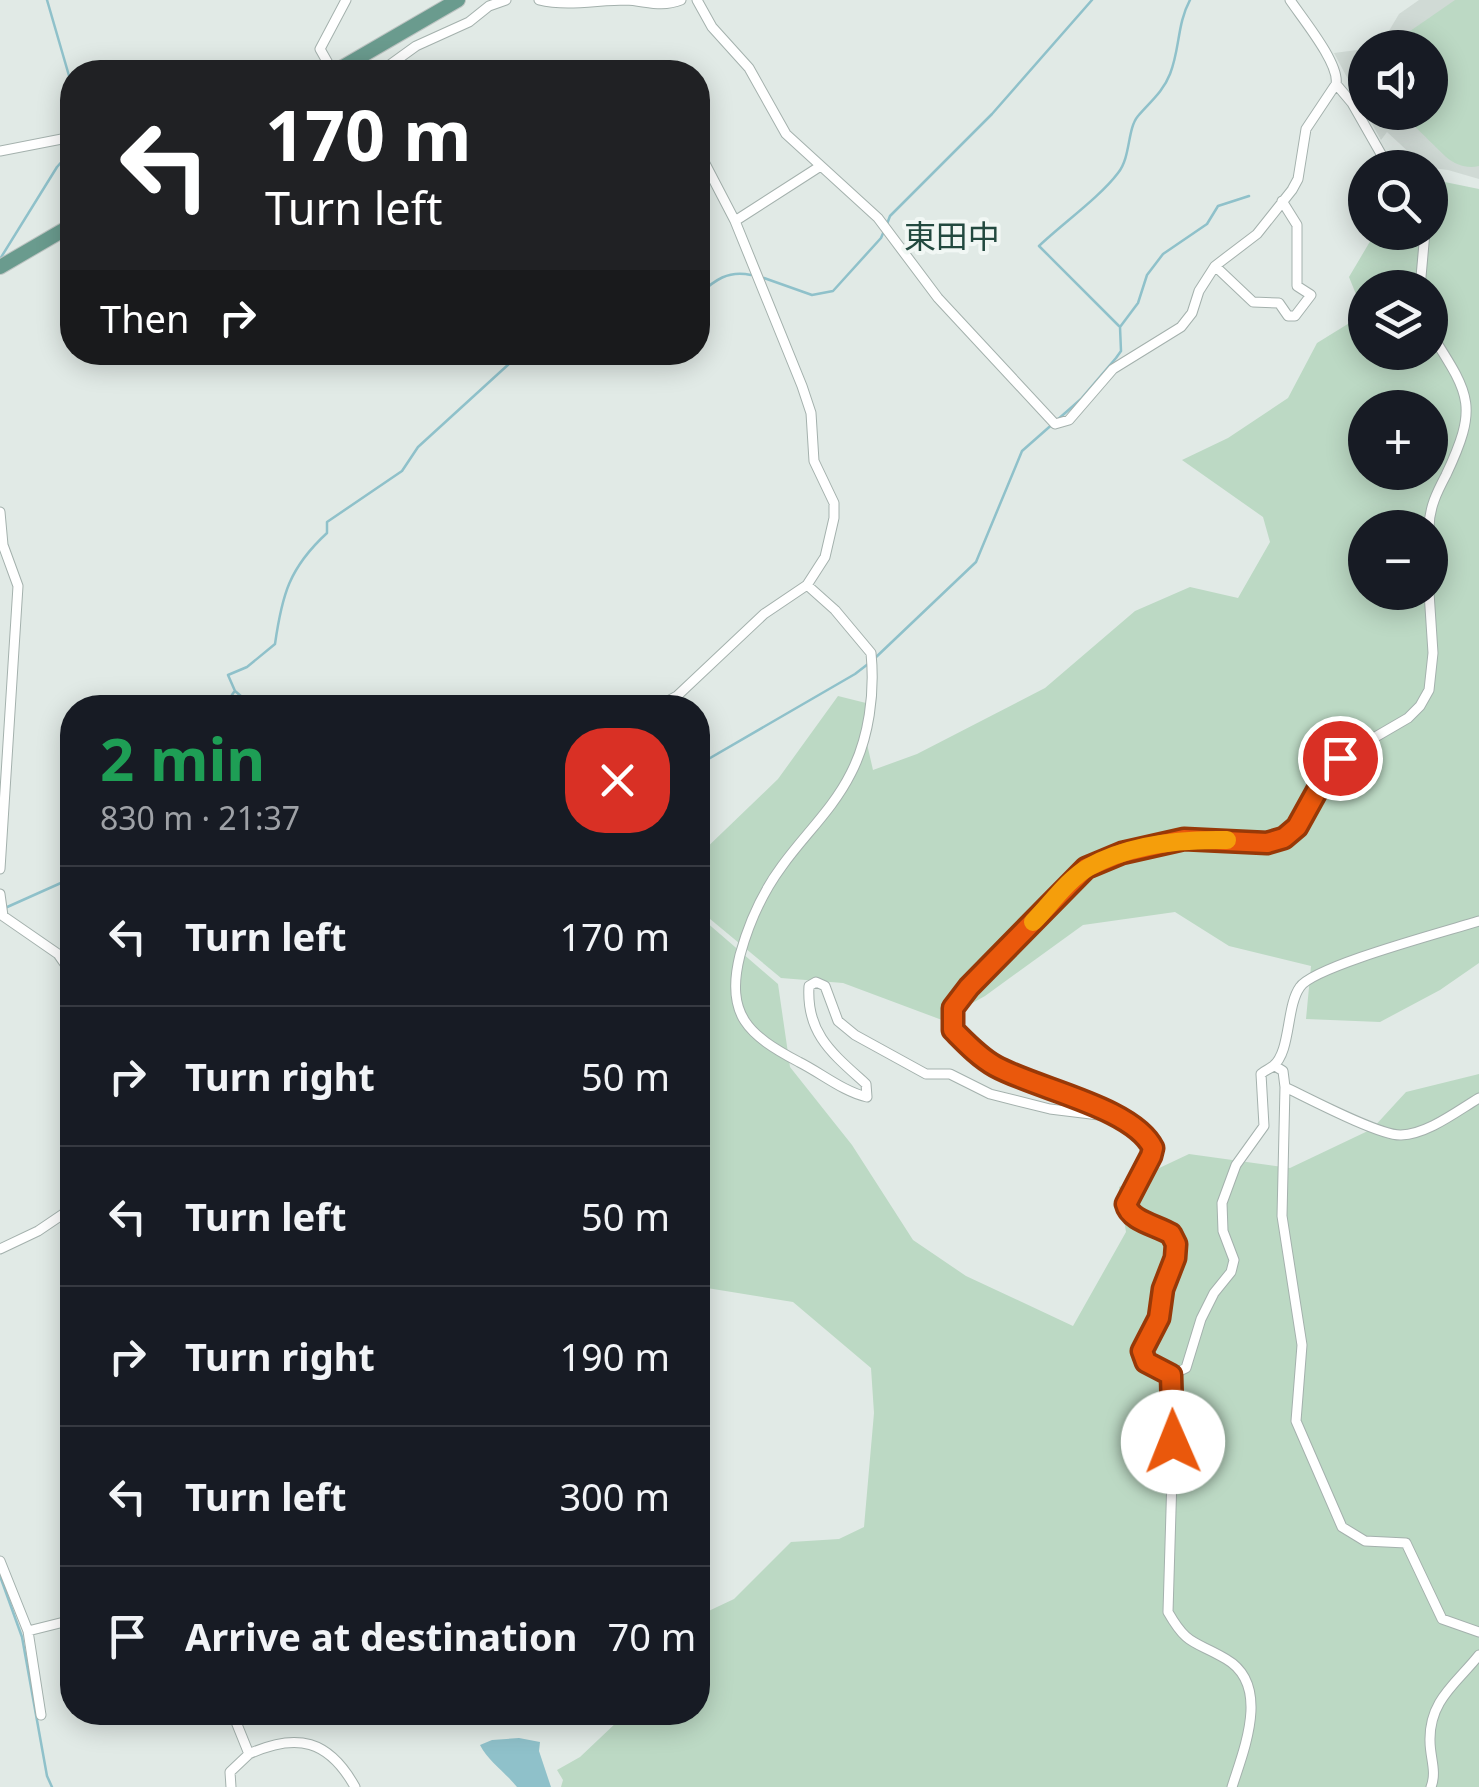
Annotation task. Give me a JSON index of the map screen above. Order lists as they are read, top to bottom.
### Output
{
  "districts": ["東田中"],
  "page": {
    "map_buttons": ["+", "−"],
    "turn": ["170 m", "Turn left"],
    "then": "Then",
    "heading": ["2 min", "830 m · 21:37"],
    "list": [
      {
        "name": "Turn left",
        "value": "170 m"
      },
      {
        "name": "Turn right",
        "value": "50 m"
      },
      {
        "name": "Turn left",
        "value": "50 m"
      },
      {
        "name": "Turn right",
        "value": "190 m"
      },
      {
        "name": "Turn left",
        "value": "300 m"
      },
      {
        "name": "Arrive at destination",
        "value": "70 m"
      }
    ]
  }
}
